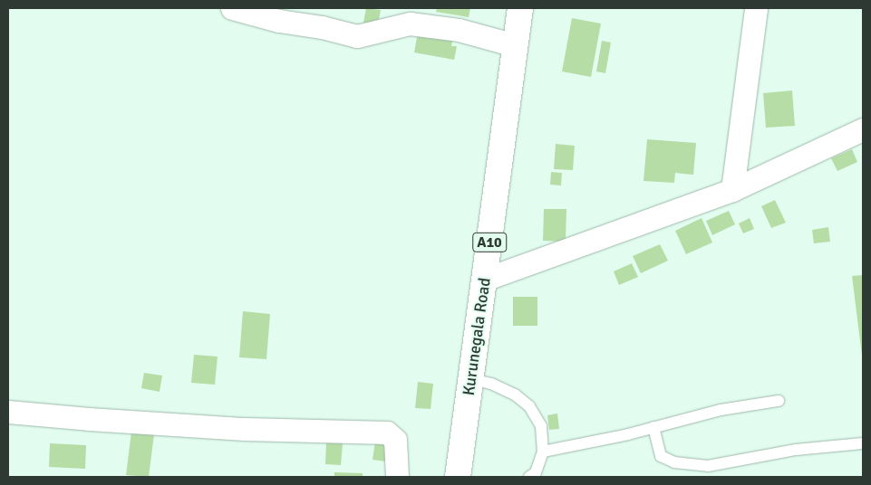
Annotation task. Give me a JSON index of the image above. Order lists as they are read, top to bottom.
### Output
{
  "streets": {
    "highway": ["A10", "Kurunegala Road"]
  }
}
